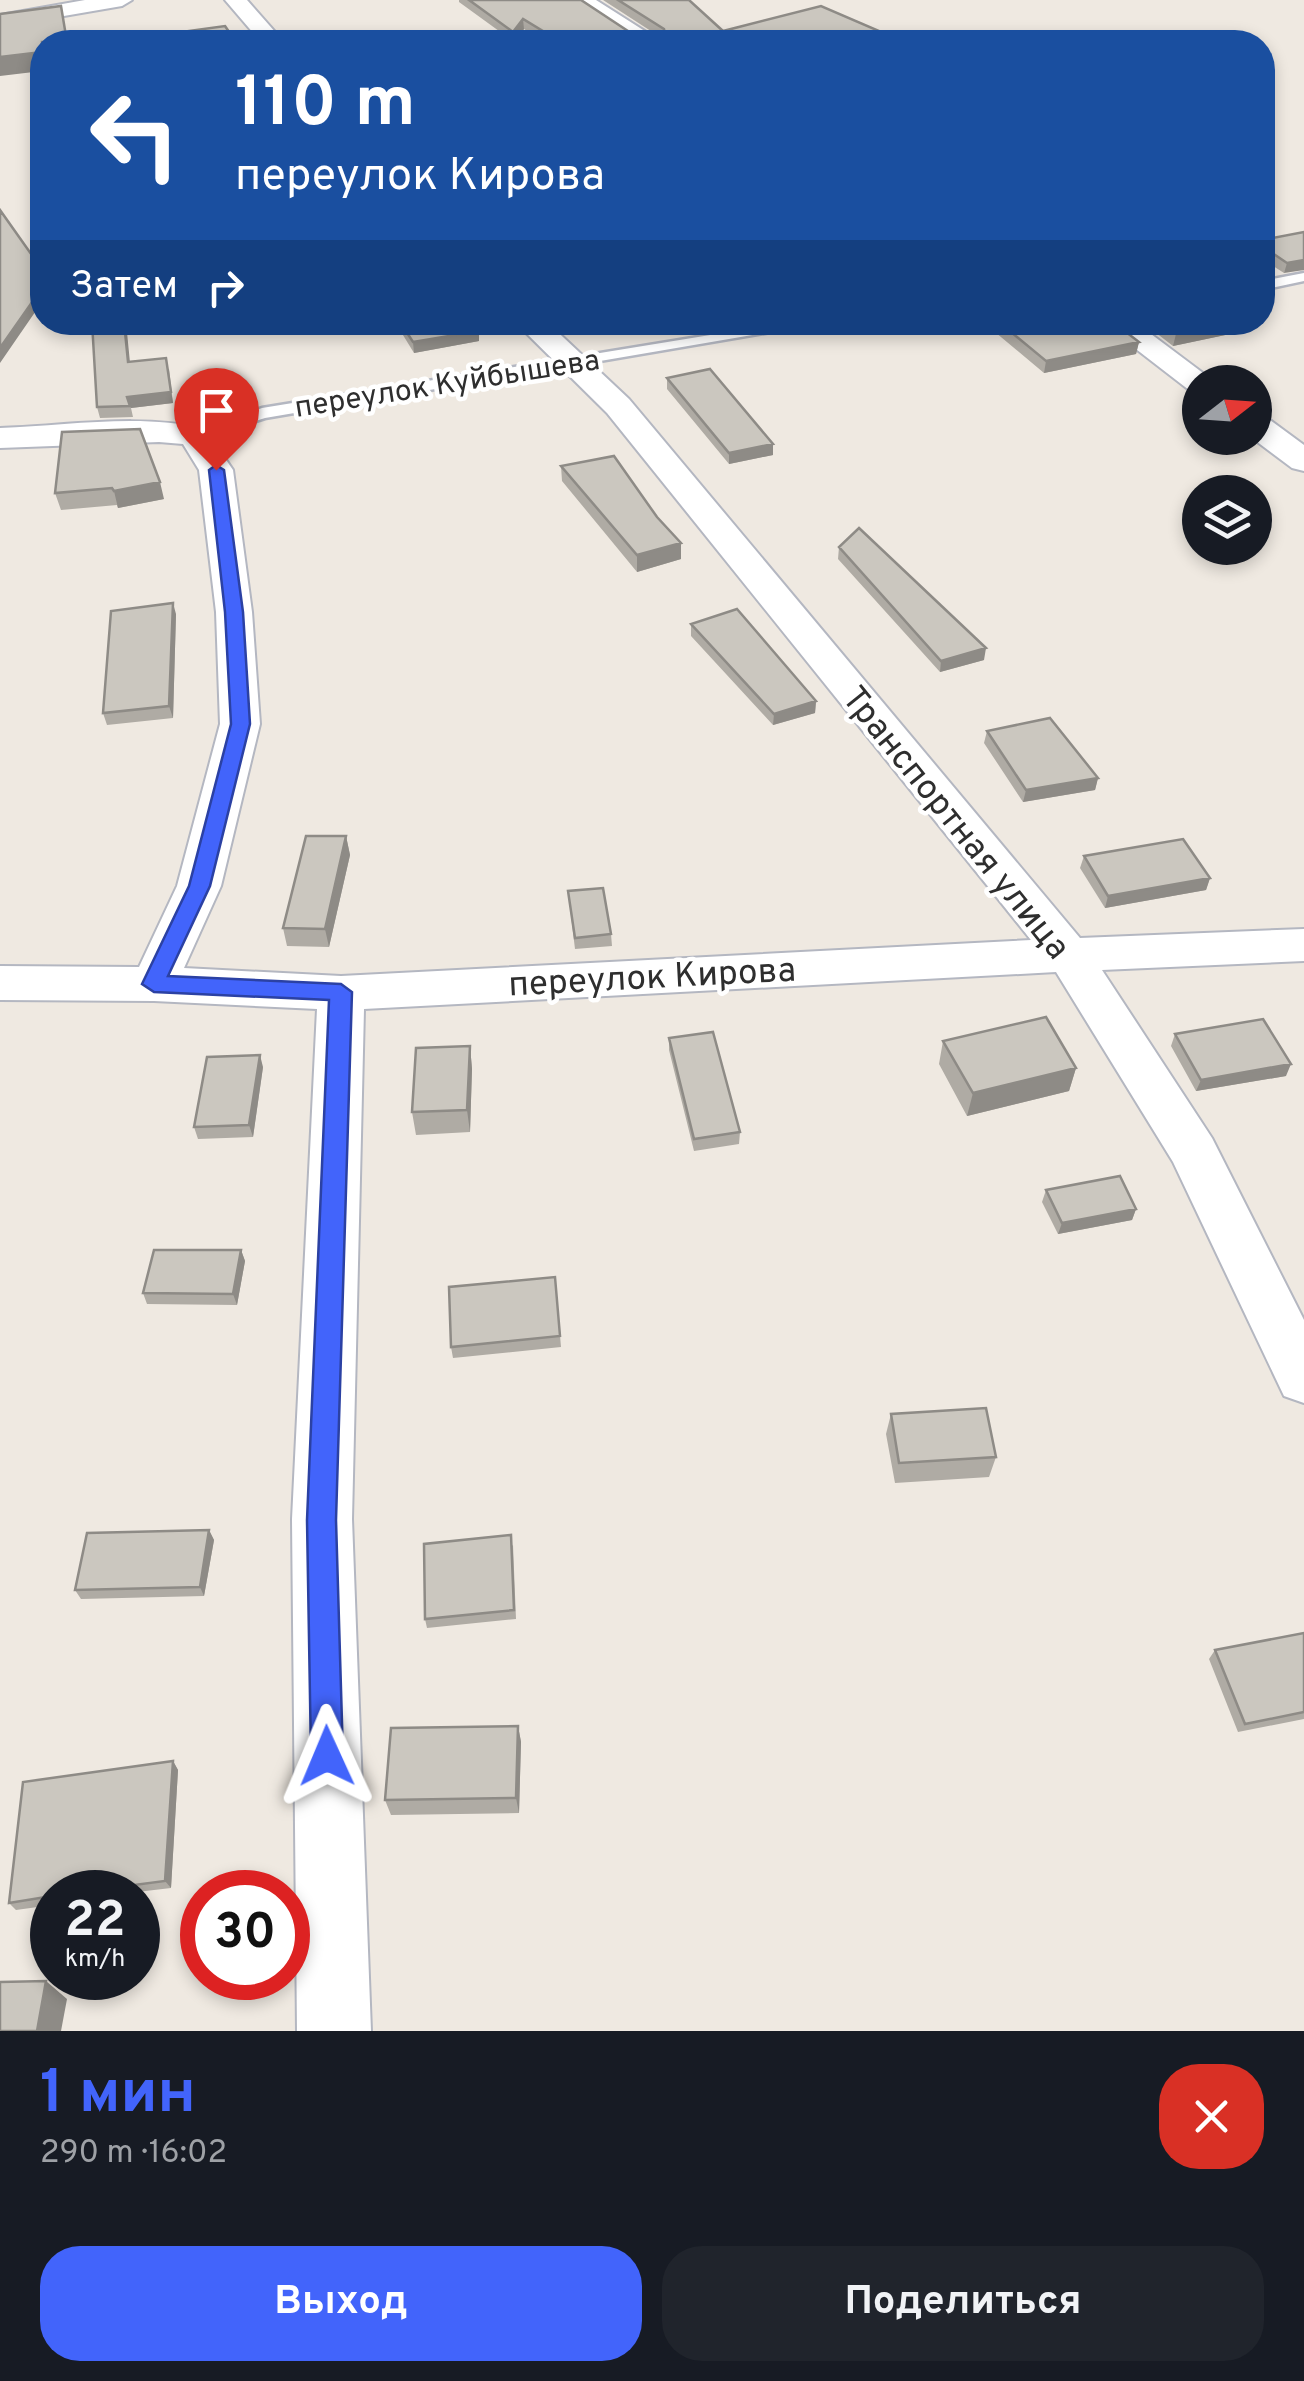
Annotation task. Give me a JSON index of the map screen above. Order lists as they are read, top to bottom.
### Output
{
  "streets": {
    "street": ["переулок Куйбышева", "Транспортная улица", "переулок Кирова"]
  },
  "crossings": [
    ["переулок Куйбышева", "Транспортная улица"],
    ["Транспортная улица", "переулок Кирова"]
  ],
  "north": "right",
  "page": {
    "turn": ["110 m", "переулок Кирова"],
    "then": "Затем",
    "speed": "22 km/h",
    "limit": "30",
    "heading": ["1 мин", "290 m · 16:02"],
    "buttons": ["Выход", "Поделиться"]
  }
}
